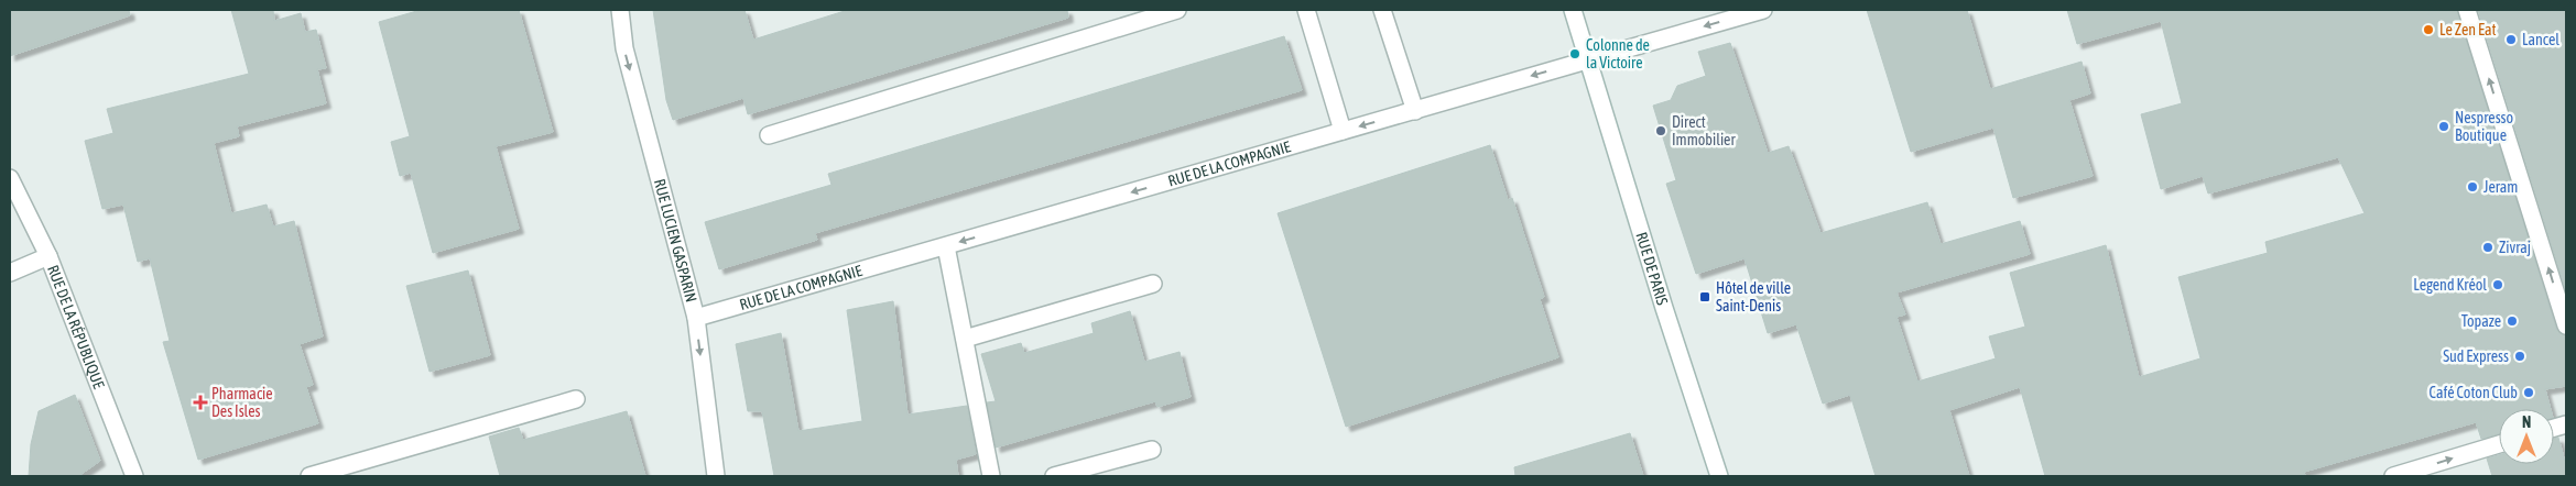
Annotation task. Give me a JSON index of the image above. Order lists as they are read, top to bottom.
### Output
{
  "streets": {
    "street": [
      "RUE DE LA COMPAGNIE",
      "RUE LUCIEN GASPARIN",
      "RUE DE PARIS",
      "RUE DE LA RÉPUBLIQUE"
    ]
  },
  "crossings": [
    ["RUE DE LA COMPAGNIE", "RUE LUCIEN GASPARIN"],
    ["RUE DE LA COMPAGNIE", "RUE DE PARIS"]
  ],
  "one_way": ["RUE DE LA COMPAGNIE", "RUE LUCIEN GASPARIN"],
  "places": {
    "other": [
      "Le Zen Eat",
      "Lancel",
      "Colonne de la Victoire",
      "Nespresso Boutique",
      "Direct Immobilier",
      "Jeram",
      "Zivraj",
      "Legend Kréol",
      "Topaze",
      "Sud Express",
      "Café Coton Club"
    ],
    "transit": ["Hôtel de ville Saint-Denis"],
    "health": ["Pharmacie Des Isles"]
  },
  "north": "top"
}
